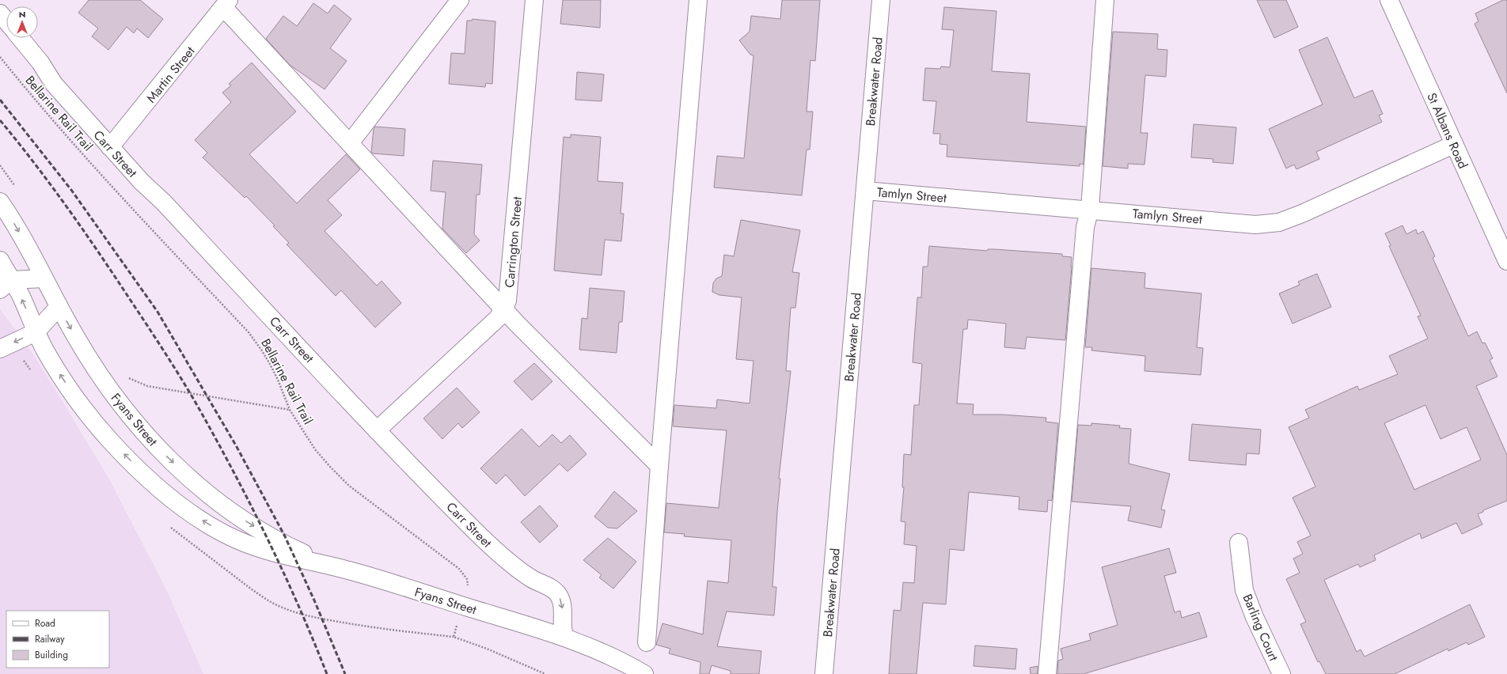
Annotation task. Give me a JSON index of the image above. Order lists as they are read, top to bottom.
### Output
{
  "streets": {
    "street": [
      "Martin Street",
      "Breakwater Road",
      "St Albans Road",
      "Carr Street",
      "Tamlyn Street",
      "Carrington Street",
      "Fyans Street",
      "Barling Court"
    ],
    "path": ["Bellarine Rail Trail"]
  },
  "crossings": [
    ["Martin Street", "Carr Street"],
    ["Breakwater Road", "Tamlyn Street"],
    ["Bellarine Rail Trail", "Fyans Street"],
    ["St Albans Road", "Tamlyn Street"],
    ["Carr Street", "Carrington Street"],
    ["Carr Street", "Fyans Street"]
  ],
  "legend": ["Road", "Railway", "Building"],
  "north": "top"
}
